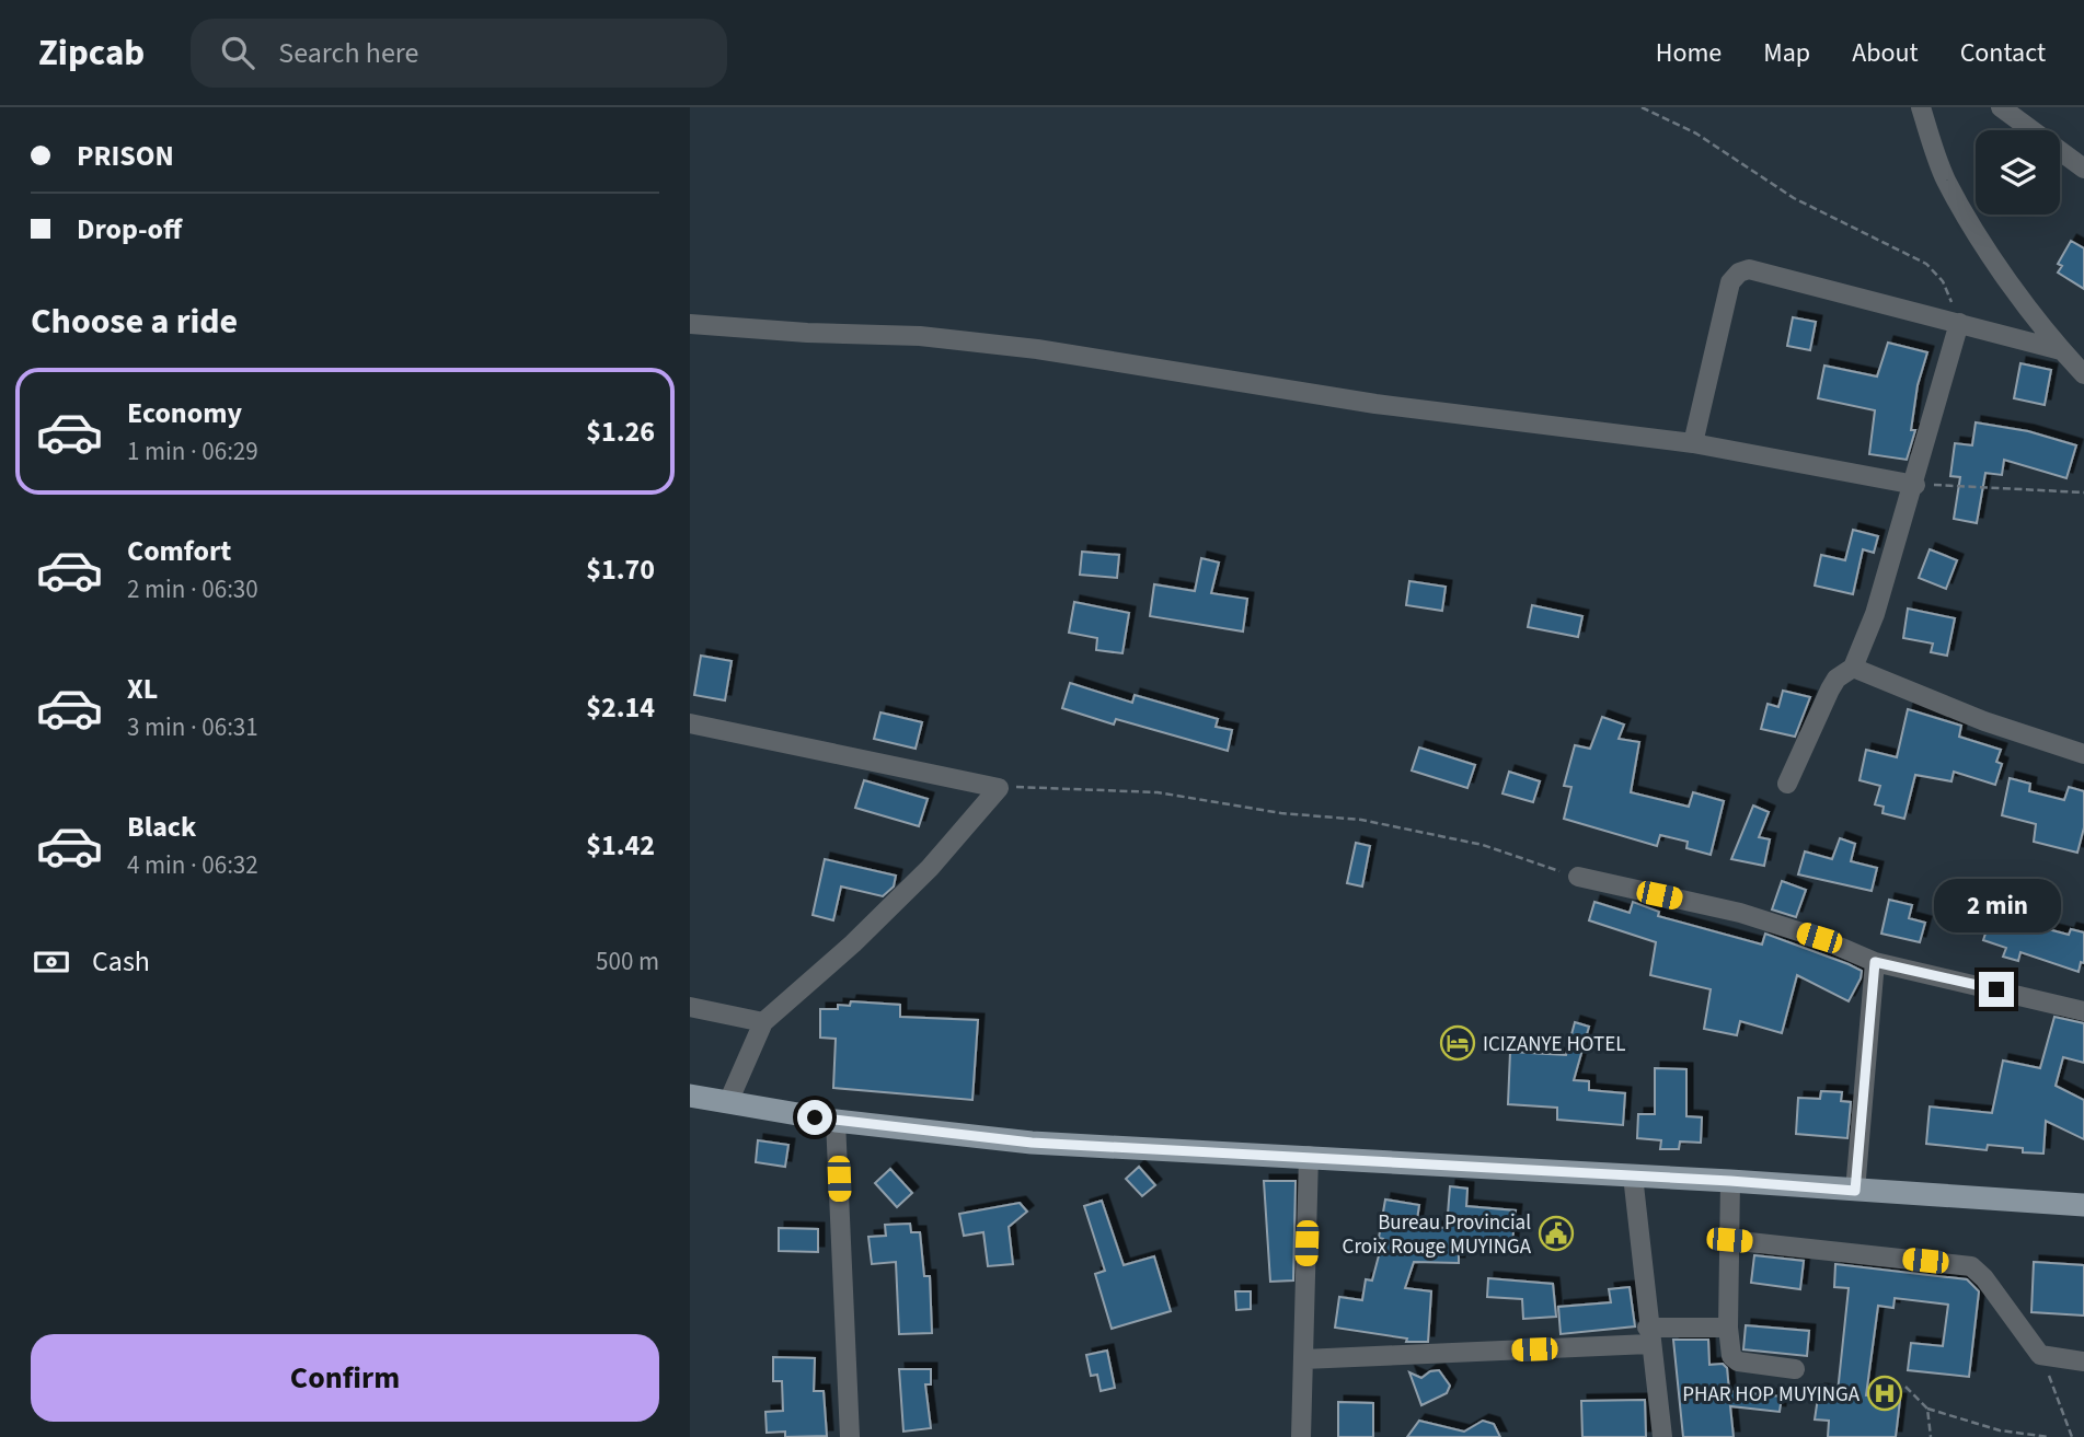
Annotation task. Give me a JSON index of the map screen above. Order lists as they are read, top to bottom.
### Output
{
  "places": {
    "hotel": ["ICIZANYE HOTEL"],
    "public building": ["Bureau Provincial Croix Rouge MUYINGA"],
    "hospital": ["PHAR HOP MUYINGA"]
  },
  "page": {
    "header": "Zipcab",
    "search": "Search here",
    "nav": [
      "Home",
      "Map",
      "About",
      "Contact"
    ],
    "banner": ["PRISON", "Drop-off"],
    "heading": "Choose a ride",
    "list": [
      {
        "name": "Economy",
        "note": "1 min · 06:29",
        "value": "$1.26"
      },
      {
        "name": "Comfort",
        "note": "2 min · 06:30",
        "value": "$1.70"
      },
      {
        "name": "XL",
        "note": "3 min · 06:31",
        "value": "$2.14"
      },
      {
        "name": "Black",
        "note": "4 min · 06:32",
        "value": "$1.42"
      }
    ],
    "bubble": "2 min",
    "pay": ["Cash", "500 m"],
    "buttons": "Confirm"
  }
}
